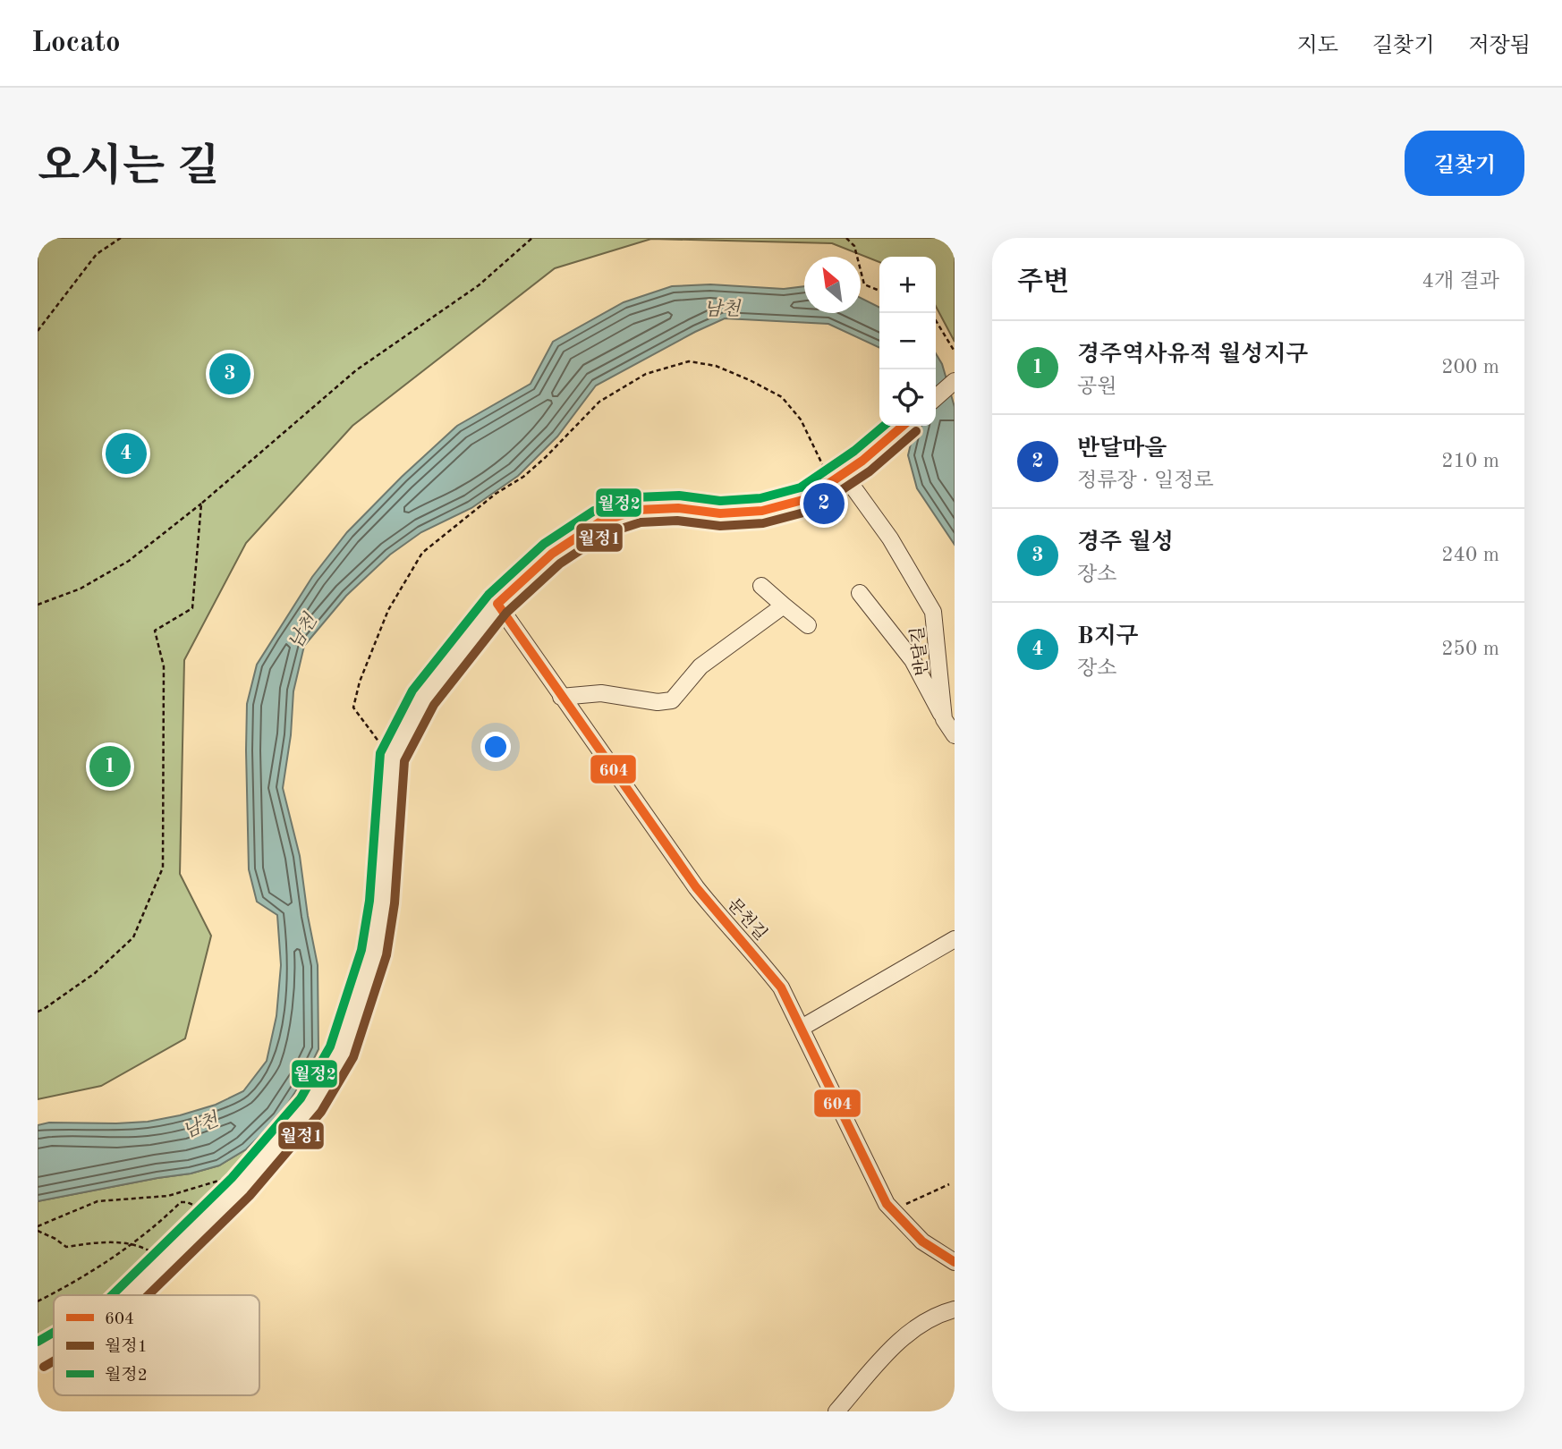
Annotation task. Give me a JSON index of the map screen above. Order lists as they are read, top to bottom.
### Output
{
  "streets": {
    "street": ["반달길", "문천길"]
  },
  "water": ["남천"],
  "lines": ["transit line 604", "transit line 월정2", "transit line 월정1"],
  "legend": ["604", "월정1", "월정2"],
  "north": "top left",
  "page": {
    "header": "Locato",
    "nav": ["지도", "길찾기", "저장됨"],
    "title": "오시는 길",
    "buttons": "길찾기",
    "heading": ["주변", "4개 결과"],
    "map_buttons": ["+", "−"],
    "list": [
      {
        "mark": "1",
        "name": "경주역사유적 월성지구",
        "note": "공원",
        "value": "200 m"
      },
      {
        "mark": "2",
        "name": "반달마을",
        "note": "정류장 · 일정로",
        "value": "210 m"
      },
      {
        "mark": "3",
        "name": "경주 월성",
        "note": "장소",
        "value": "240 m"
      },
      {
        "mark": "4",
        "name": "B지구",
        "note": "장소",
        "value": "250 m"
      }
    ],
    "pins": [
      "3",
      "4",
      "2",
      "1"
    ]
  }
}
